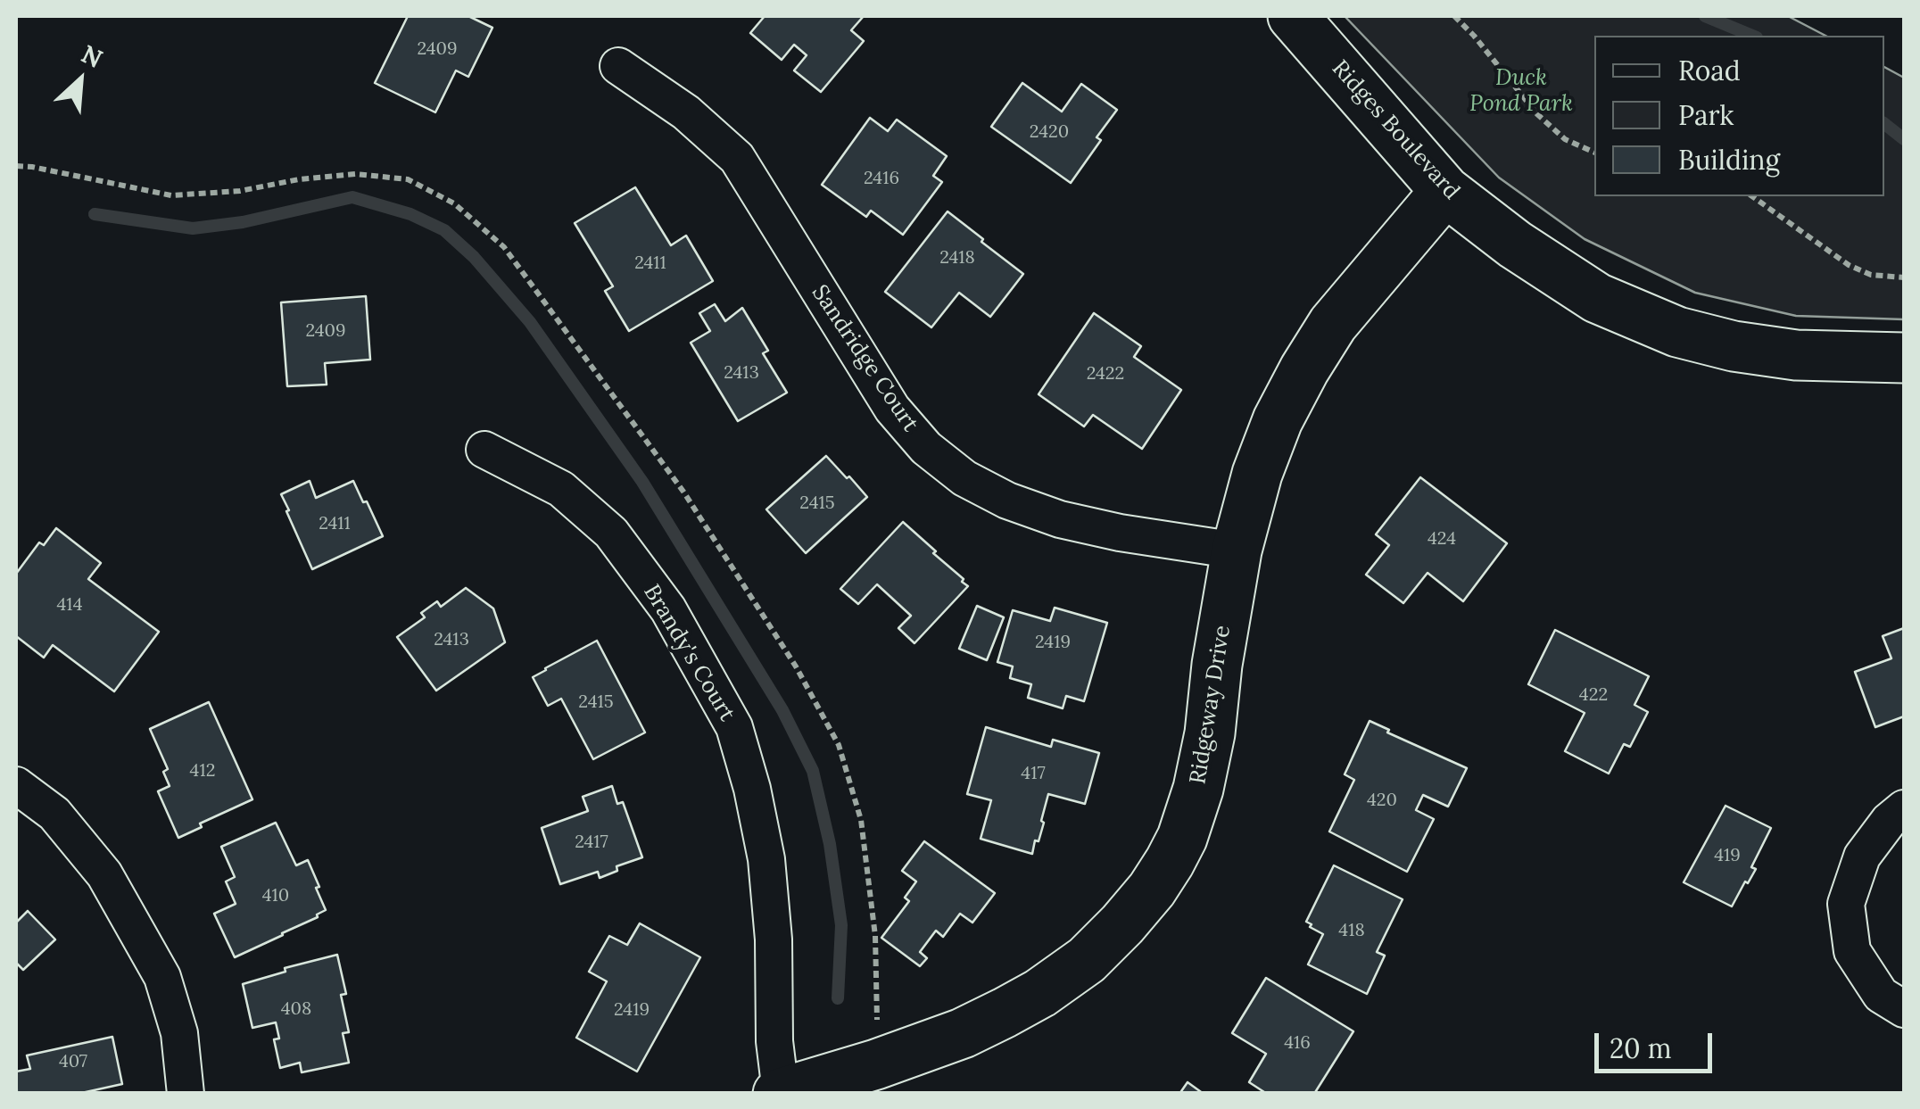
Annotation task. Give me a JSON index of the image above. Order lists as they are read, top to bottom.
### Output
{
  "streets": {
    "street": [
      "Ridges Boulevard",
      "Sandridge Court",
      "Brandy's Court",
      "Ridgeway Drive"
    ]
  },
  "crossings": [
    ["Ridges Boulevard", "Ridgeway Drive"],
    ["Sandridge Court", "Ridgeway Drive"],
    ["Brandy's Court", "Ridgeway Drive"]
  ],
  "parks": ["Duck Pond Park"],
  "house_numbers": [
    "2409",
    "2420",
    "2416",
    "2418",
    "2411",
    "2409",
    "2413",
    "2422",
    "2415",
    "2411",
    "424",
    "414",
    "2413",
    "2419",
    "422",
    "2415",
    "412",
    "417",
    "420",
    "2417",
    "419",
    "410",
    "418",
    "408",
    "2419",
    "416",
    "407"
  ],
  "legend": ["Road", "Park", "Building"],
  "scale_bar": "20 m",
  "north": "top right"
}
